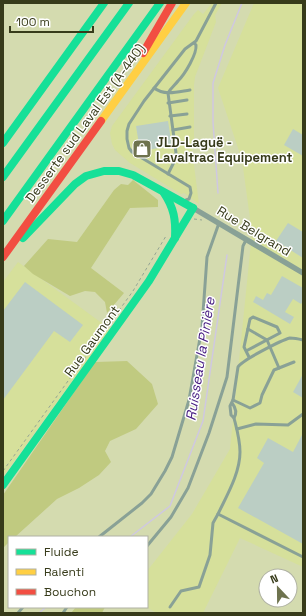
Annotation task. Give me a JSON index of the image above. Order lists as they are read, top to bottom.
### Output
{
  "streets": {
    "main road": ["Desserte sud Laval Est (A-440)", "Rue Gaumont"],
    "street": ["Rue Belgrand"]
  },
  "crossings": [
    ["Rue Belgrand", "Rue Gaumont"]
  ],
  "water": ["Ruisseau la Pinière"],
  "places": {
    "shop": ["JLD-Laguë - Lavaltrac Equipement"]
  },
  "legend": ["Fluide", "Ralenti", "Bouchon"],
  "scale_bar": "100 m",
  "north": "top"
}
